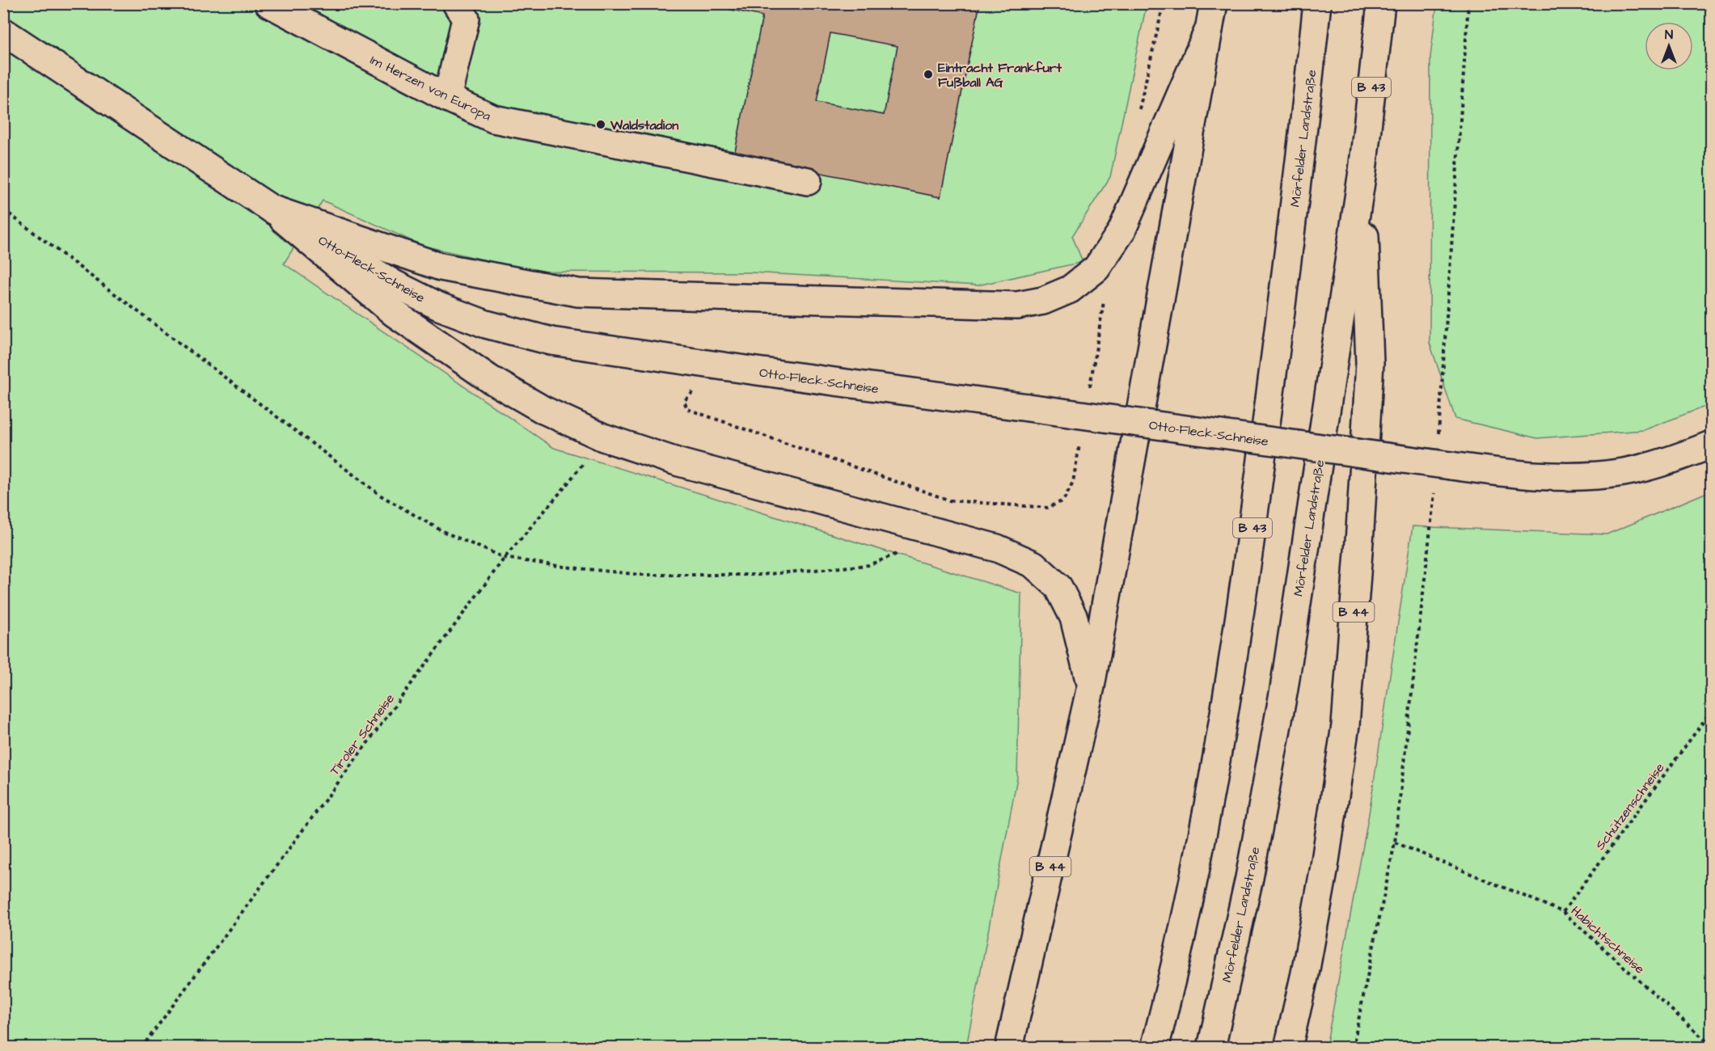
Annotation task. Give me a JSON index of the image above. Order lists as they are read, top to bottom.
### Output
{
  "streets": {
    "main road": [
      "Im Herzen von Europa",
      "B 43",
      "Mörfelder Landstraße",
      "Otto-Fleck-Schneise",
      "B 44"
    ],
    "path": ["Tiroler Schneise", "Schützenschneise", "Habichtschneise"]
  },
  "crossings": [
    ["Mörfelder Landstraße", "B 44"],
    ["Schützenschneise", "Habichtschneise"]
  ],
  "places": ["Eintracht Frankfurt Fußball AG", "Waldstadion"],
  "north": "top"
}
